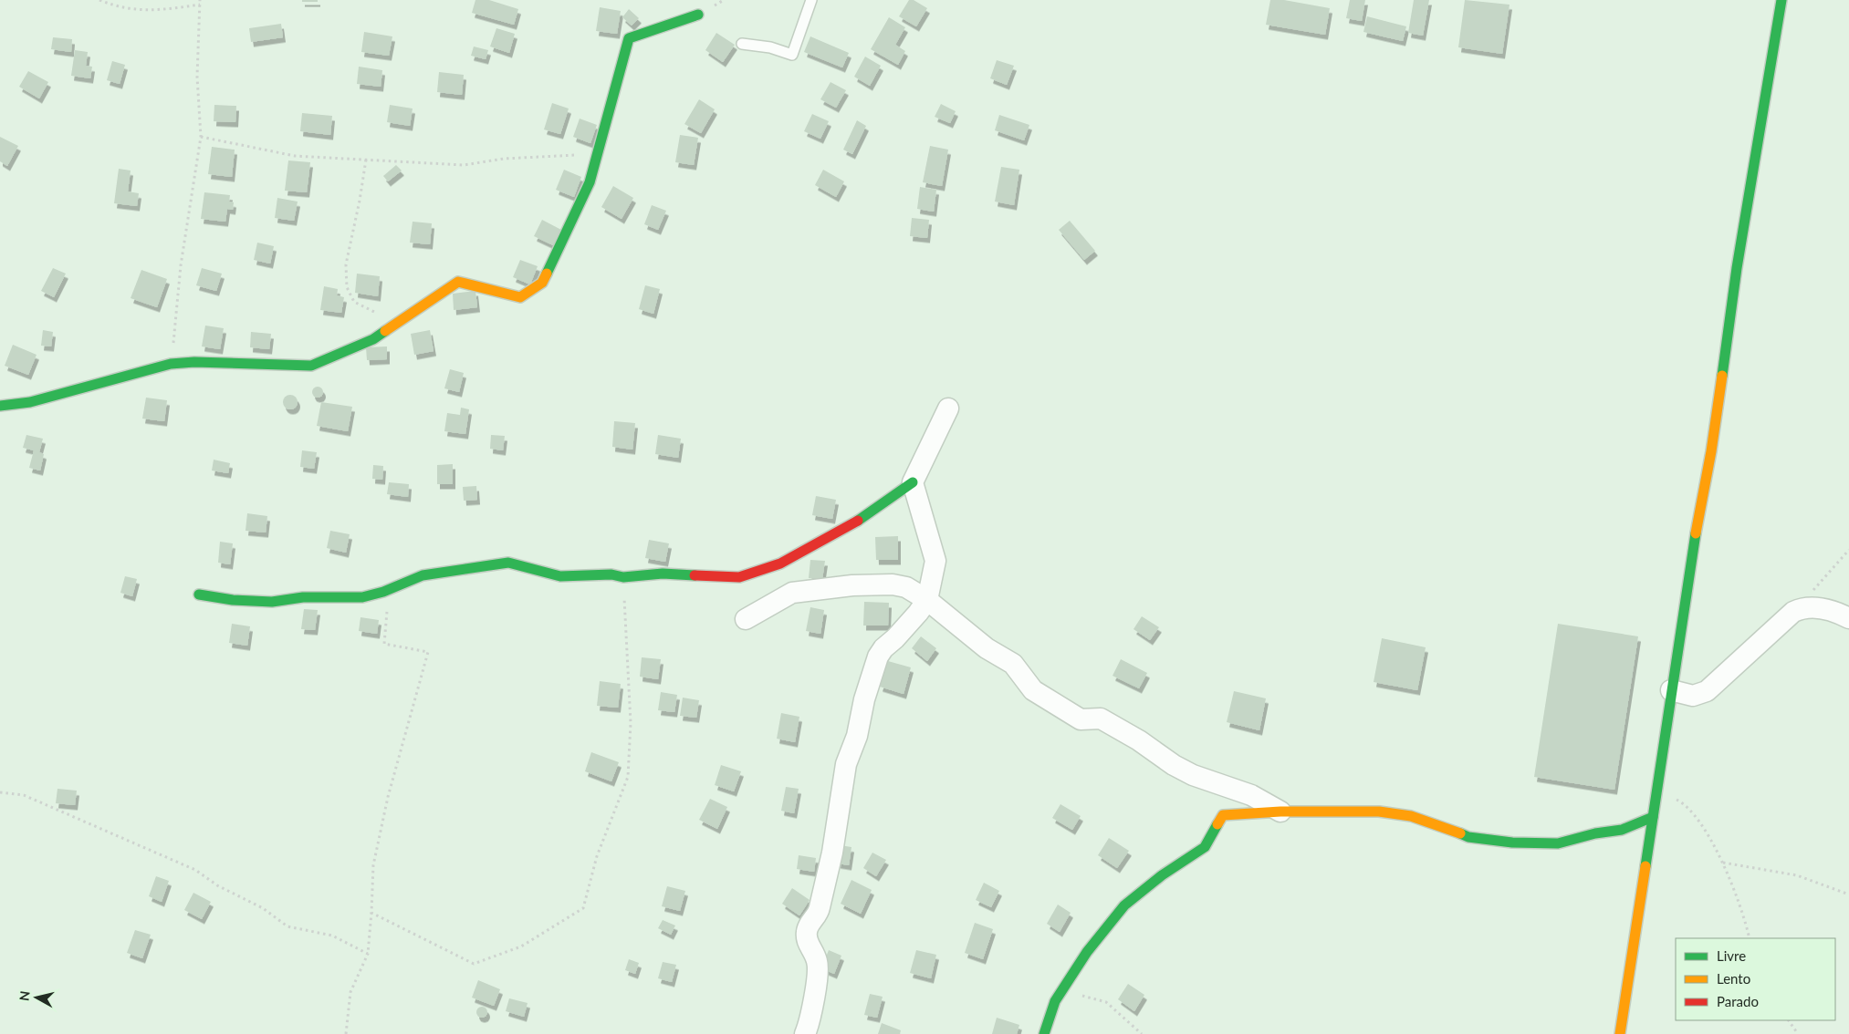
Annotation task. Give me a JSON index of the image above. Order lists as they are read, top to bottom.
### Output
{
  "legend": ["Livre", "Lento", "Parado"],
  "north": "left"
}
